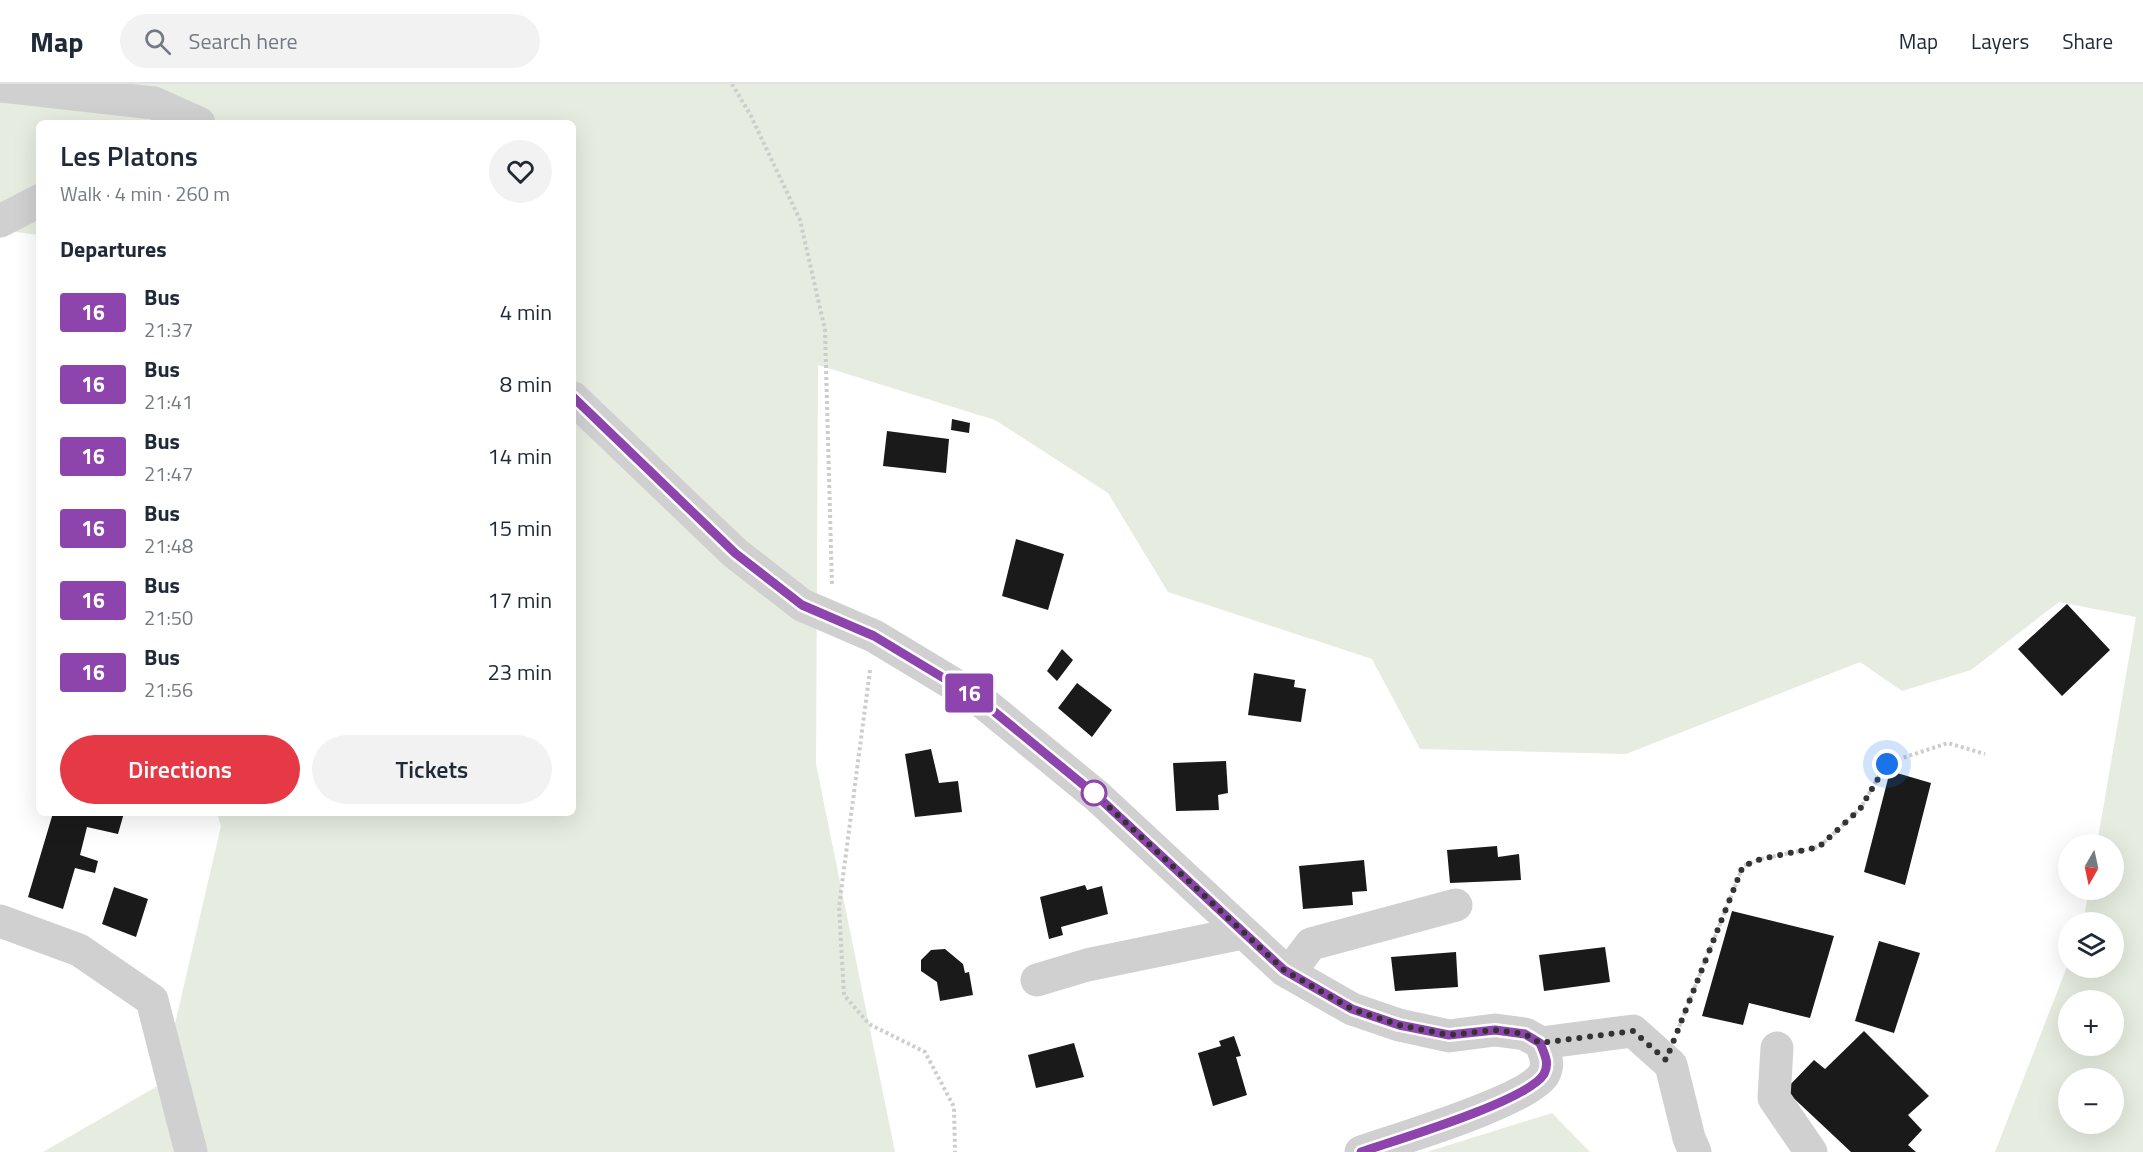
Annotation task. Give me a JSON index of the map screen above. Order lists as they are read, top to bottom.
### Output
{
  "lines": ["bus line 16"],
  "north": "bottom",
  "page": {
    "header": "Map",
    "search": "Search here",
    "nav": ["Map", "Layers", "Share"],
    "on_map": "16",
    "heading": [
      ["Les Platons", "Walk · 4 min · 260 m"],
      "Departures"
    ],
    "list": [
      {
        "mark": "16",
        "name": "Bus",
        "note": "21:37",
        "value": "4 min"
      },
      {
        "mark": "16",
        "name": "Bus",
        "note": "21:41",
        "value": "8 min"
      },
      {
        "mark": "16",
        "name": "Bus",
        "note": "21:47",
        "value": "14 min"
      },
      {
        "mark": "16",
        "name": "Bus",
        "note": "21:48",
        "value": "15 min"
      },
      {
        "mark": "16",
        "name": "Bus",
        "note": "21:50",
        "value": "17 min"
      },
      {
        "mark": "16",
        "name": "Bus",
        "note": "21:56",
        "value": "23 min"
      }
    ],
    "buttons": ["Directions", "Tickets"],
    "map_buttons": ["+", "−"]
  }
}
